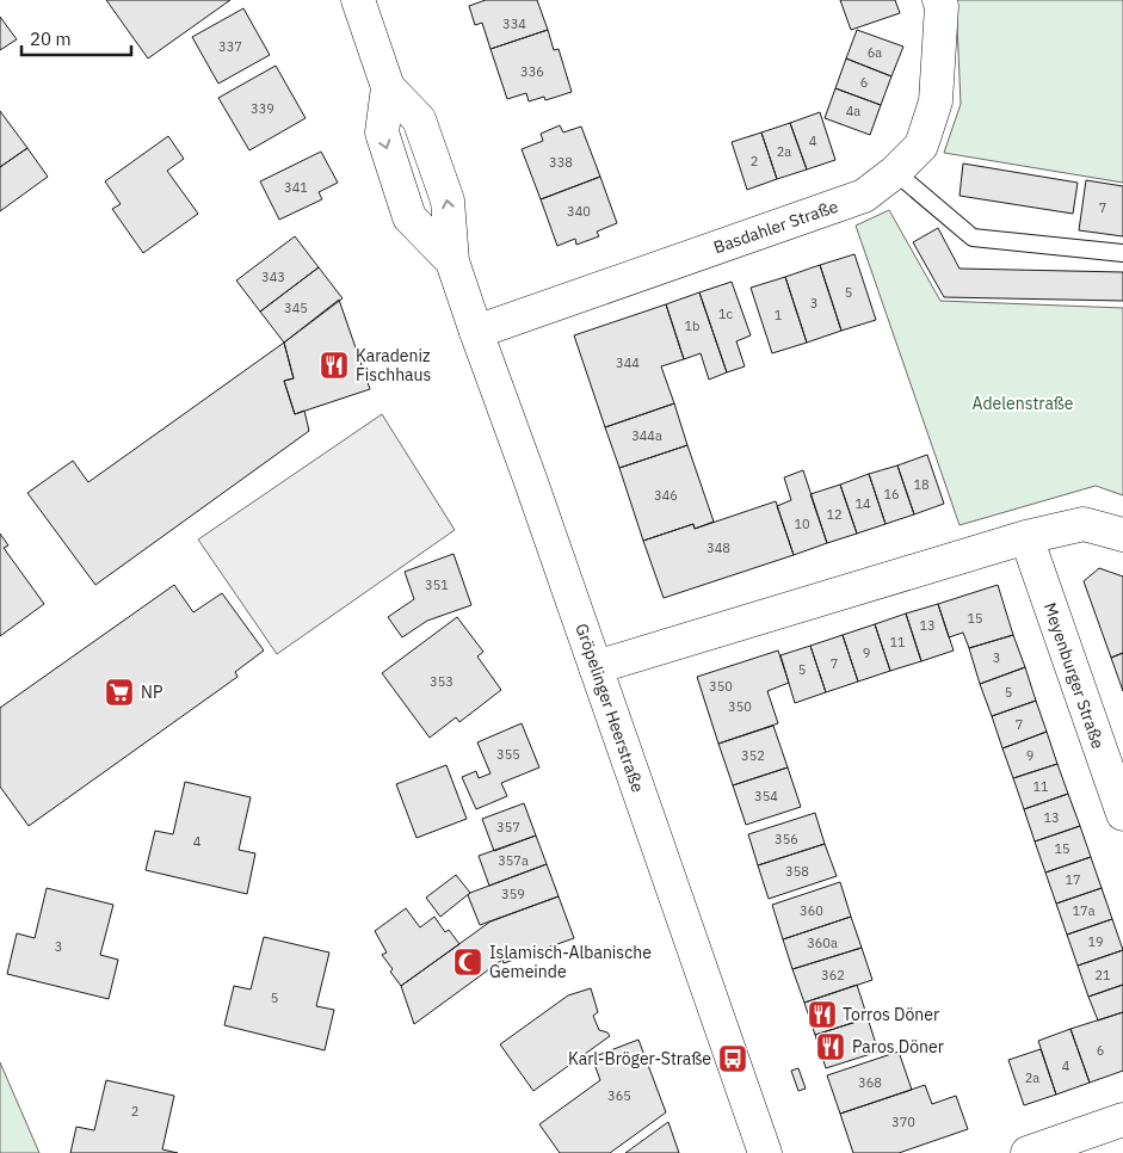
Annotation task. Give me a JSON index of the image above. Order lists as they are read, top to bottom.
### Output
{
  "streets": {
    "street": ["Basdahler Straße", "Meyenburger Straße", "Gröpelinger Heerstraße"]
  },
  "crossings": [
    ["Basdahler Straße", "Gröpelinger Heerstraße"]
  ],
  "parks": ["Adelenstraße"],
  "places": {
    "restaurant": ["Karadeniz Fischhaus", "Torros Döner", "Paros Döner"],
    "supermarket": ["NP"],
    "mosque": ["Islamisch-Albanische Gemeinde"],
    "bus stop": ["Karl-Bröger-Straße"]
  },
  "house_numbers": [
    "334",
    "337",
    "6a",
    "336",
    "6",
    "339",
    "4a",
    "4",
    "2a",
    "2",
    "338",
    "341",
    "7",
    "340",
    "343",
    "5",
    "3",
    "345",
    "1c",
    "1",
    "1b",
    "344",
    "344a",
    "18",
    "16",
    "346",
    "14",
    "12",
    "10",
    "348",
    "351",
    "15",
    "13",
    "11",
    "9",
    "3",
    "7",
    "5",
    "353",
    "350",
    "5",
    "350",
    "7",
    "355",
    "352",
    "9",
    "11",
    "354",
    "13",
    "357",
    "356",
    "4",
    "15",
    "357a",
    "358",
    "17",
    "359",
    "360",
    "17a",
    "19",
    "360a",
    "3",
    "362",
    "21",
    "5",
    "6",
    "4",
    "2a",
    "368",
    "365",
    "2",
    "370"
  ],
  "scale_bar": "20 m"
}
